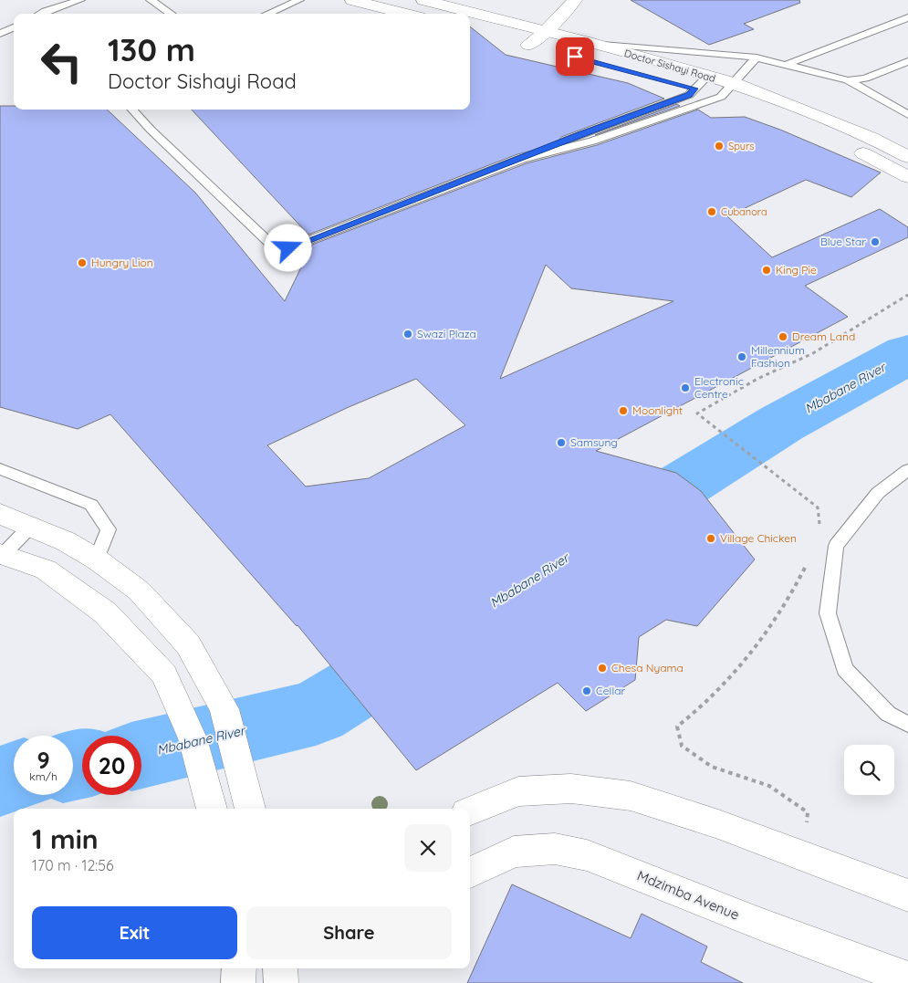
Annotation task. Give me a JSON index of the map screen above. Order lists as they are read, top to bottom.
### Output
{
  "streets": {
    "main road": ["Doctor Sishayi Road", "Mdzimba Avenue"]
  },
  "water": ["Mbabane River"],
  "places": [
    "Spurs",
    "Cubanora",
    "Blue Star",
    "Hungry Lion",
    "King Pie",
    "Swazi Plaza",
    "Dream Land",
    "Millennium Fashion",
    "Electronic Centre",
    "Moonlight",
    "Samsung",
    "Village Chicken",
    "Chesa Nyama",
    "Cellar"
  ],
  "page": {
    "turn": ["130 m", "Doctor Sishayi Road"],
    "speed": "9 km/h",
    "limit": "20",
    "heading": ["1 min", "170 m · 12:56"],
    "buttons": ["Exit", "Share"]
  }
}
